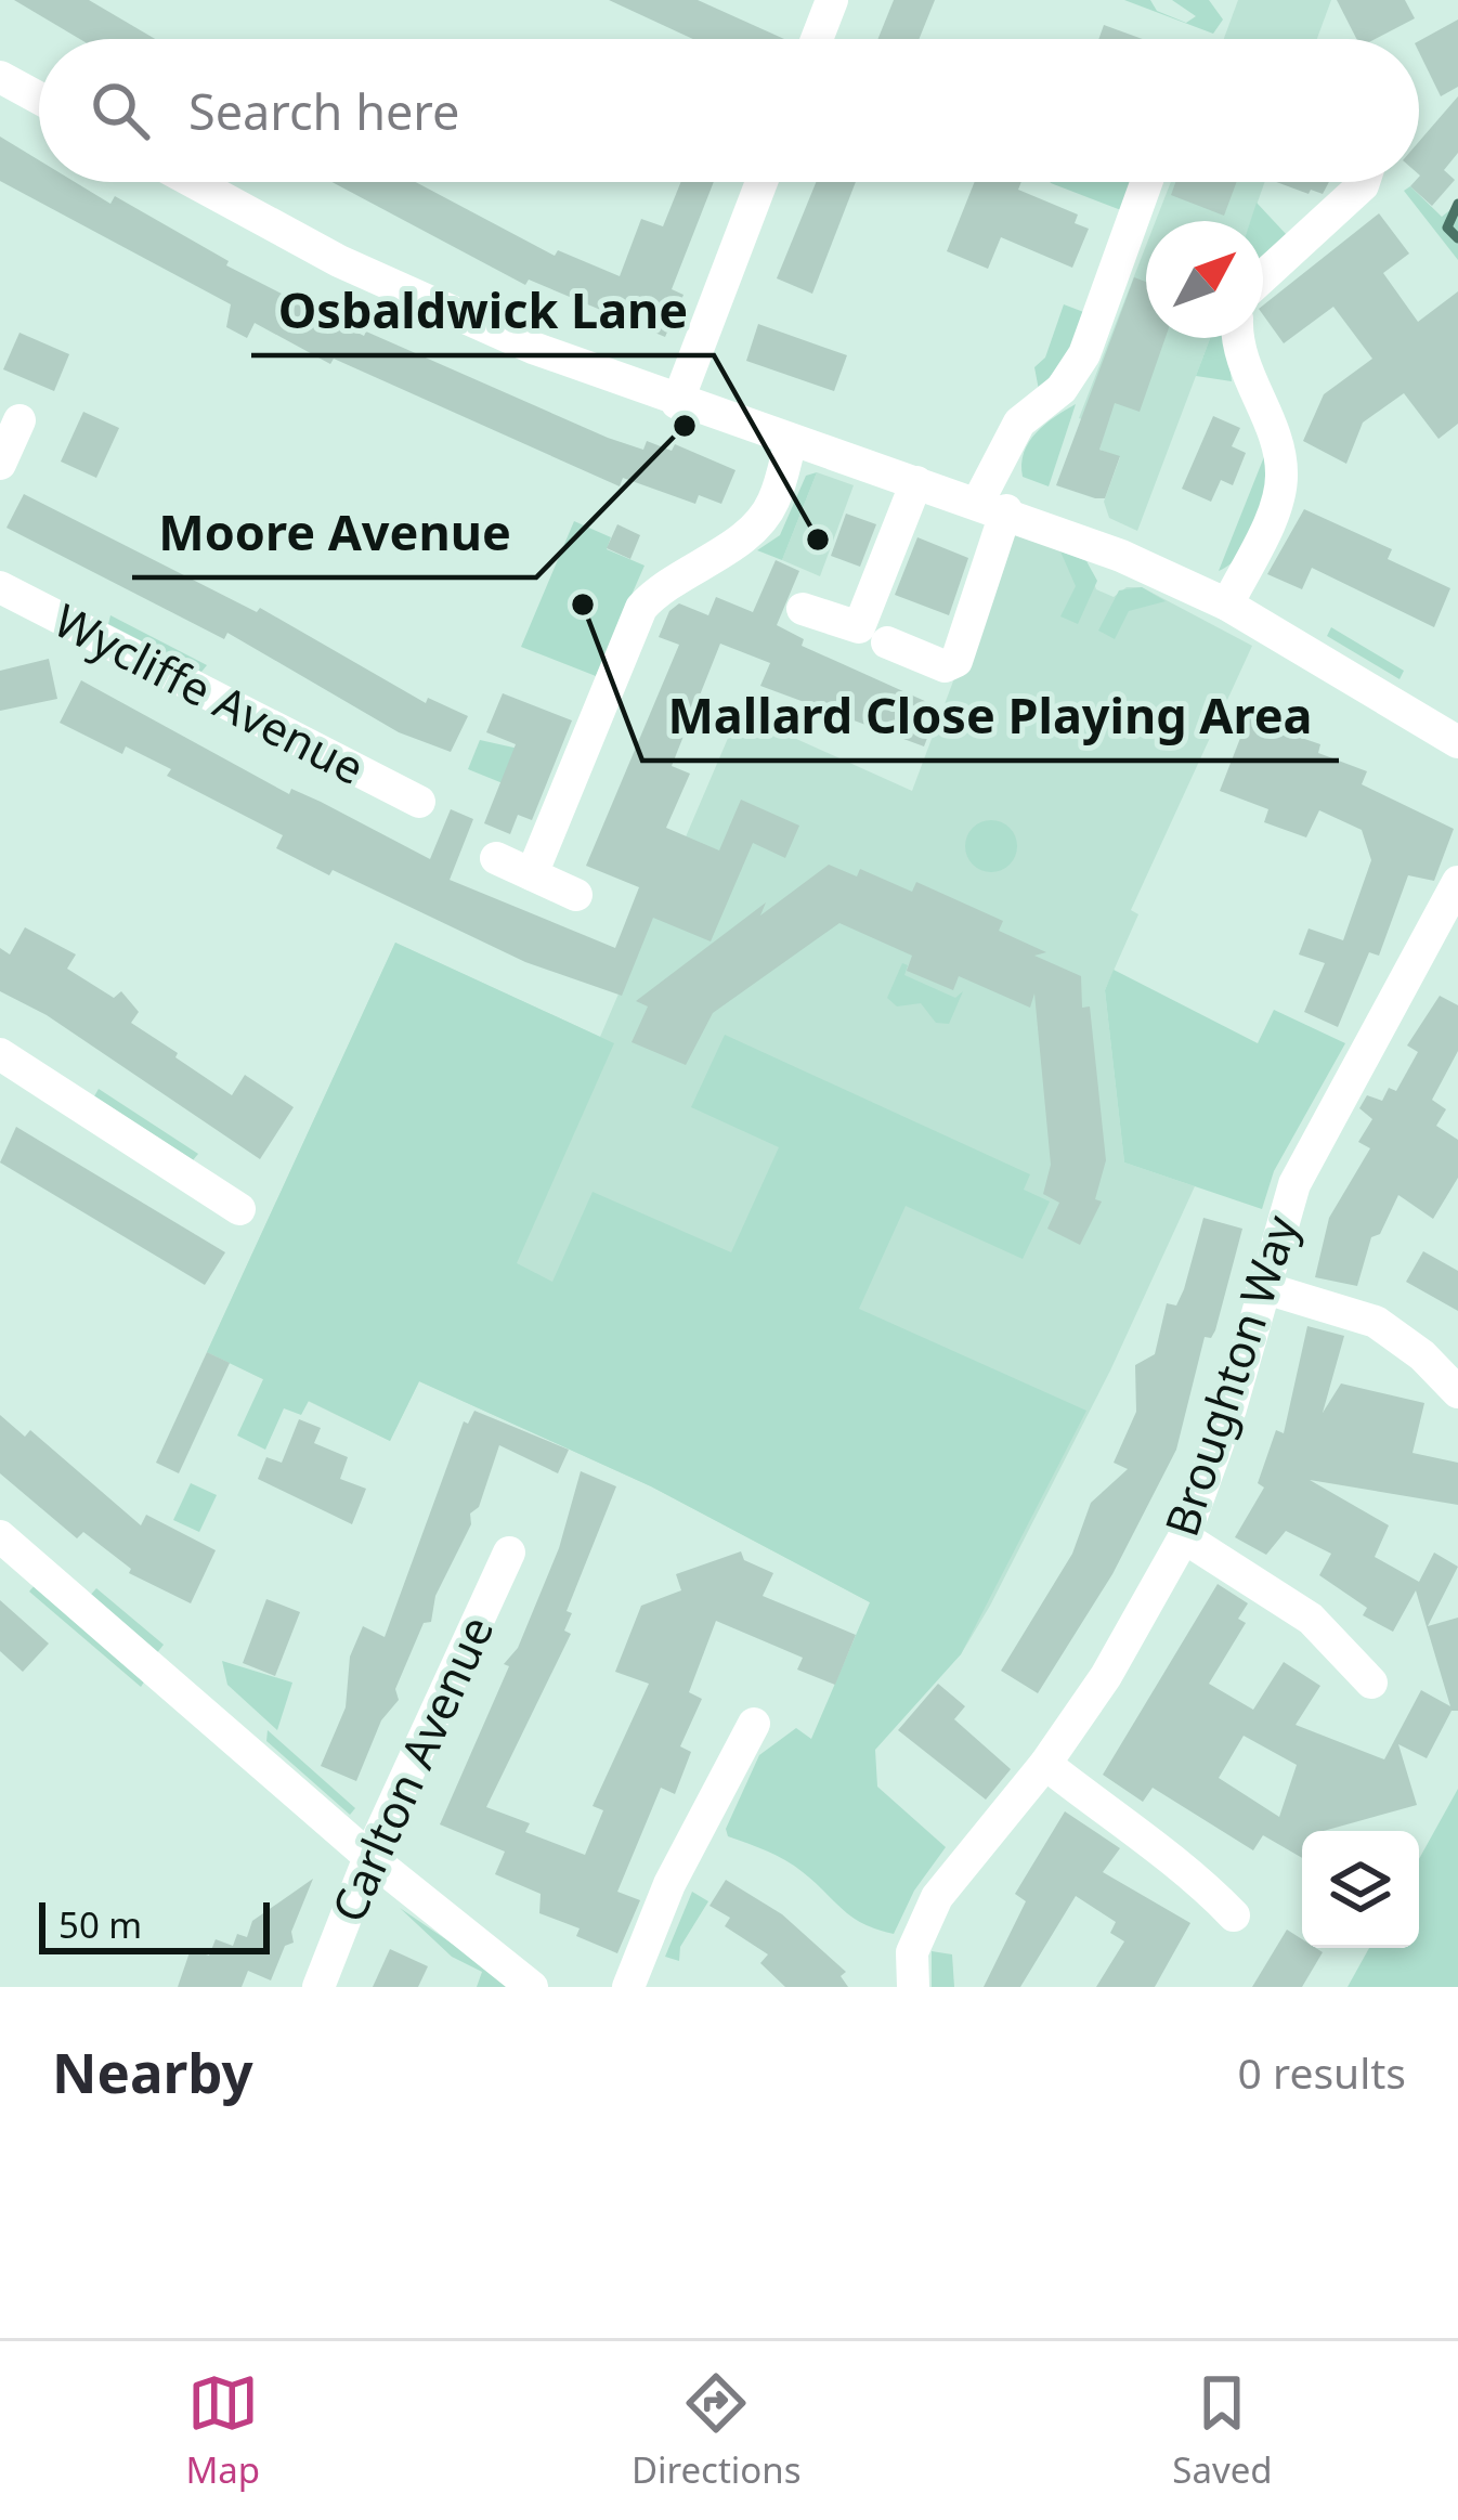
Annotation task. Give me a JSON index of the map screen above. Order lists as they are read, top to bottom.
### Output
{
  "streets": {
    "street": ["Wycliffe Avenue", "Broughton Way", "Carlton Avenue"]
  },
  "places": ["Moore Avenue", "Osbaldwick Lane", "Mallard Close Playing Area"],
  "scale_bar": "50 m",
  "north": "top right",
  "page": {
    "search": "Search here",
    "scale": "50 m",
    "heading": ["Nearby", "0 results"],
    "nav": ["Map", "Directions", "Saved"]
  }
}
